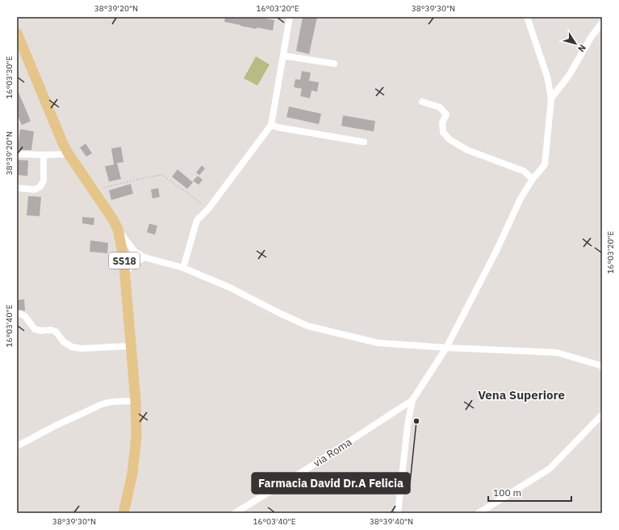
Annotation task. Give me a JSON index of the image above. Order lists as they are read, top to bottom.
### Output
{
  "streets": {
    "main road": ["SS18"],
    "street": ["via Roma"]
  },
  "districts": ["Vena Superiore"],
  "places": ["Farmacia David Dr.A Felicia"],
  "scale_bar": "100 m",
  "north": "bottom right",
  "coordinates": [
    "38°39'20\"N",
    "16°03'20\"E",
    "38°39'30\"N",
    "16°03'30\"E",
    "16°03'40\"E",
    "38°39'40\"N"
  ]
}
